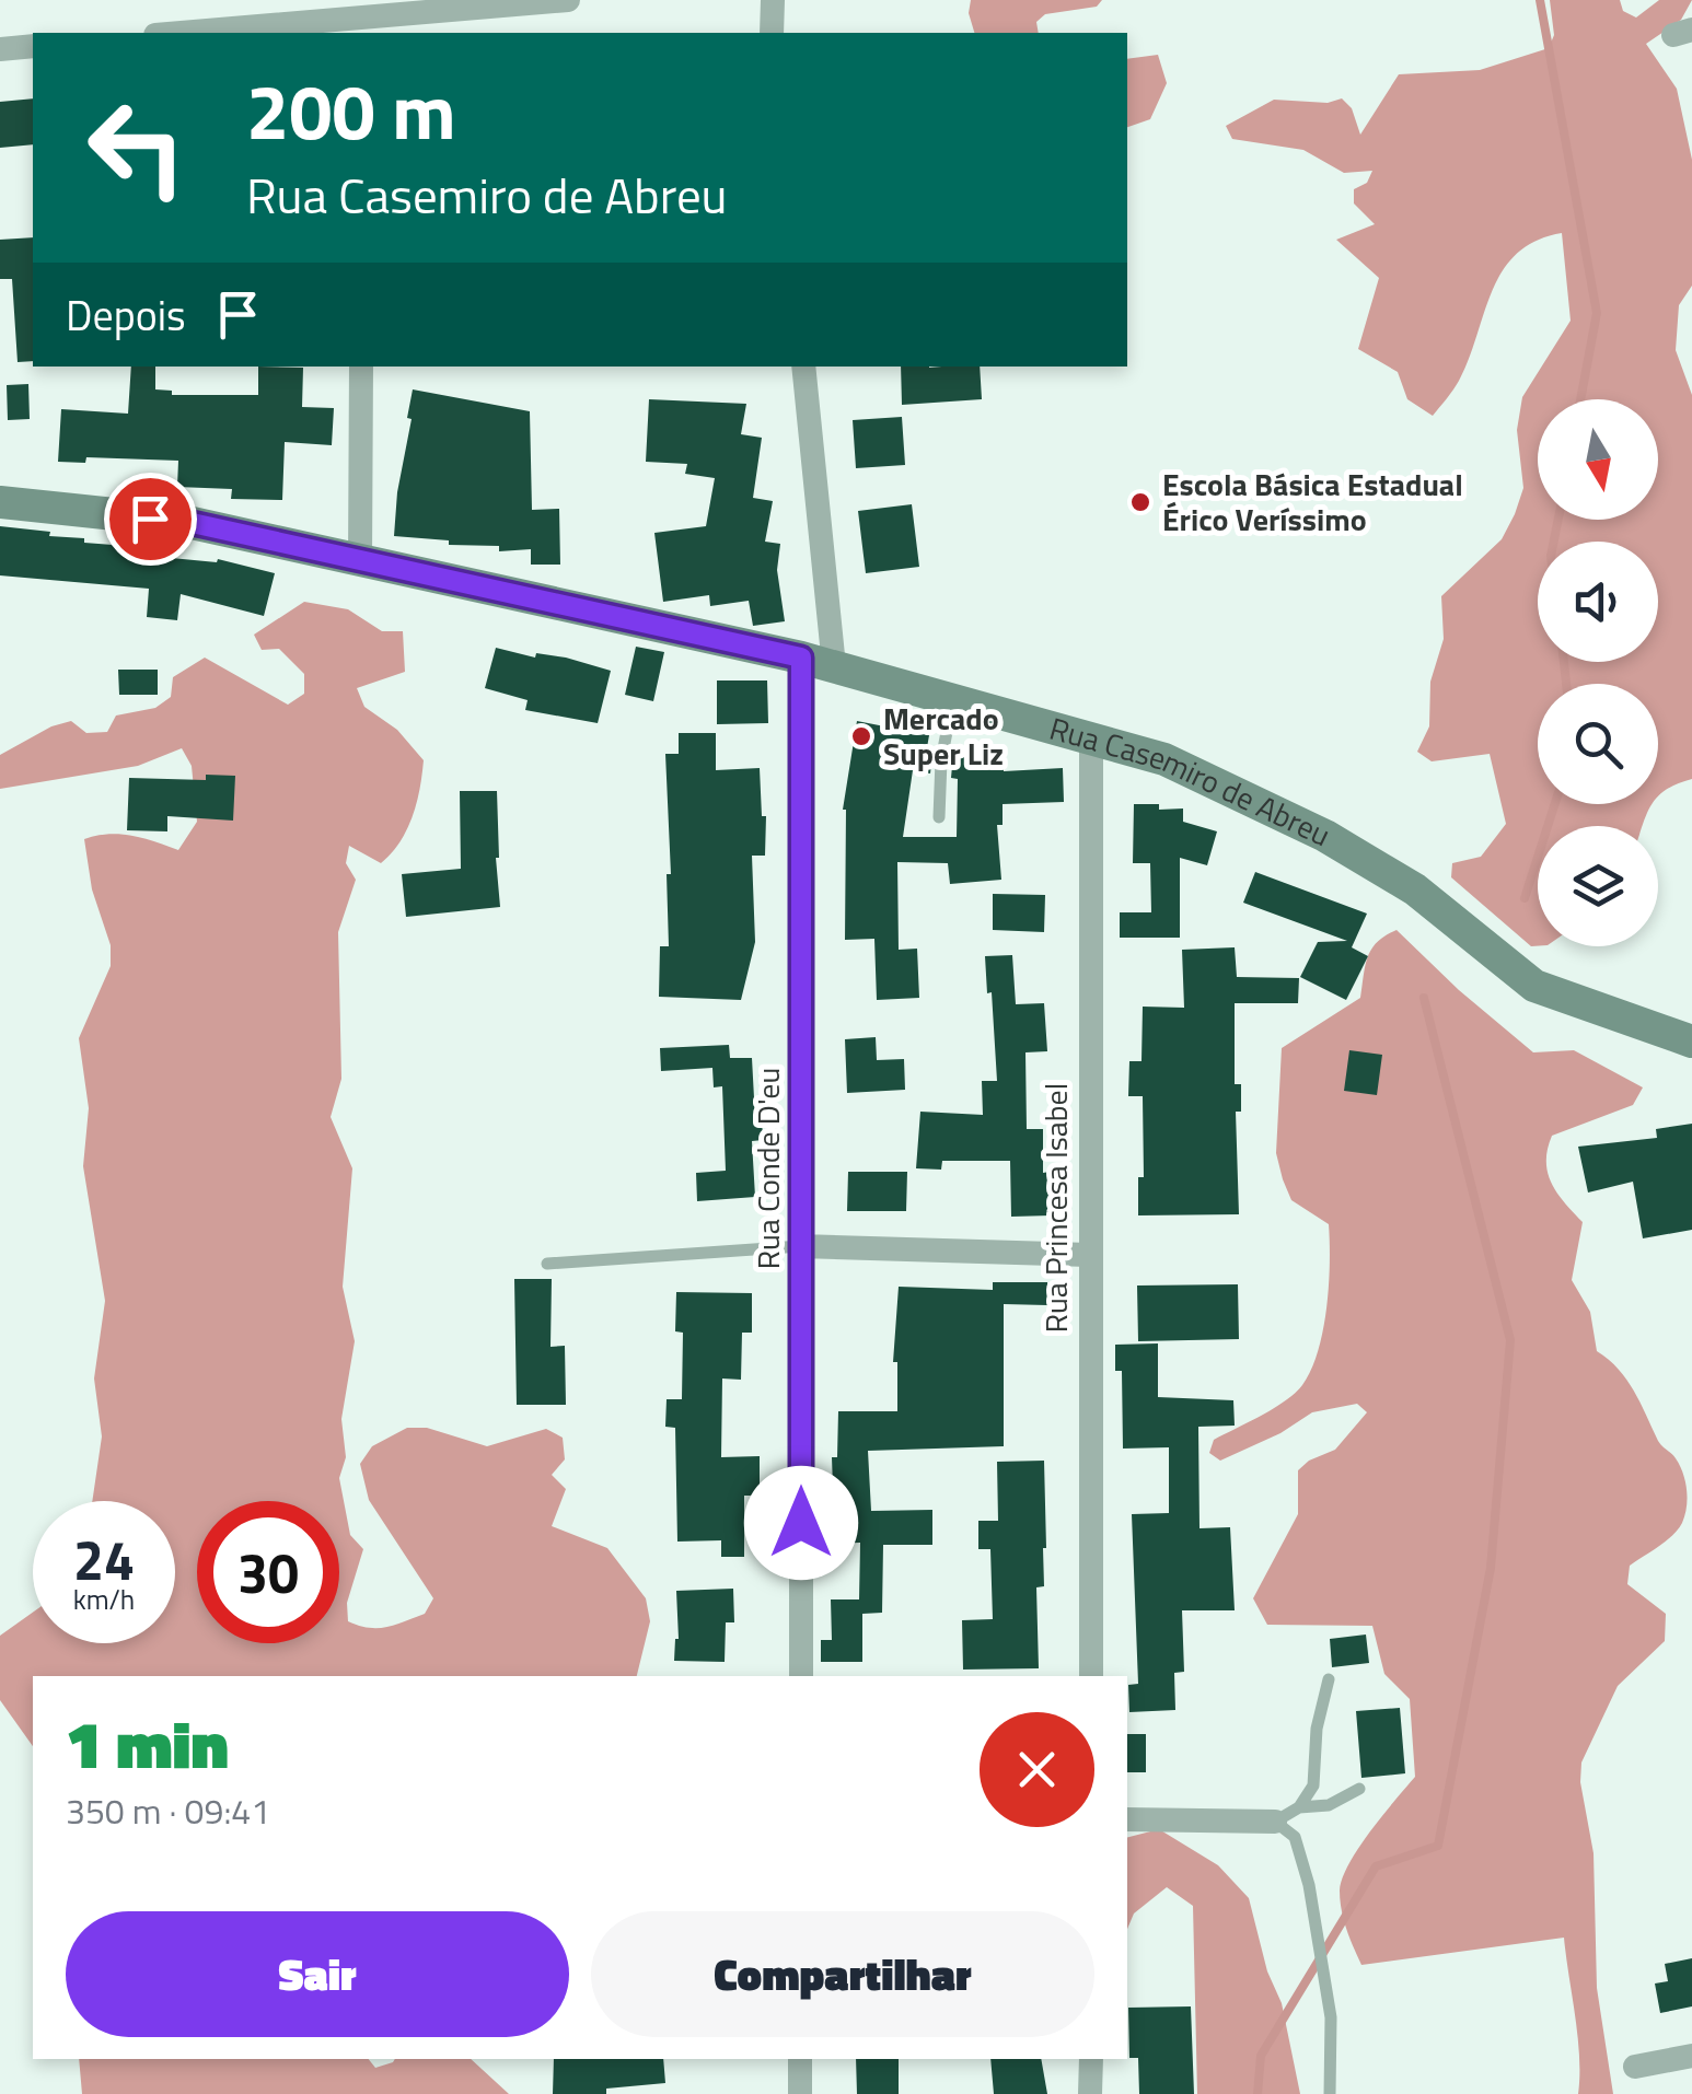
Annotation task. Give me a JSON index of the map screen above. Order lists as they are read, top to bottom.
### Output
{
  "streets": {
    "street": ["Rua Casemiro de Abreu", "Rua Conde D'eu", "Rua Princesa Isabel"]
  },
  "crossings": [
    ["Rua Casemiro de Abreu", "Rua Conde D'eu"],
    ["Rua Casemiro de Abreu", "Rua Princesa Isabel"]
  ],
  "places": ["Escola Básica Estadual Érico Veríssimo", "Mercado Super Liz"],
  "north": "bottom",
  "page": {
    "turn": ["200 m", "Rua Casemiro de Abreu"],
    "then": "Depois",
    "speed": "24 km/h",
    "limit": "30",
    "heading": ["1 min", "350 m · 09:41"],
    "buttons": ["Sair", "Compartilhar"]
  }
}
